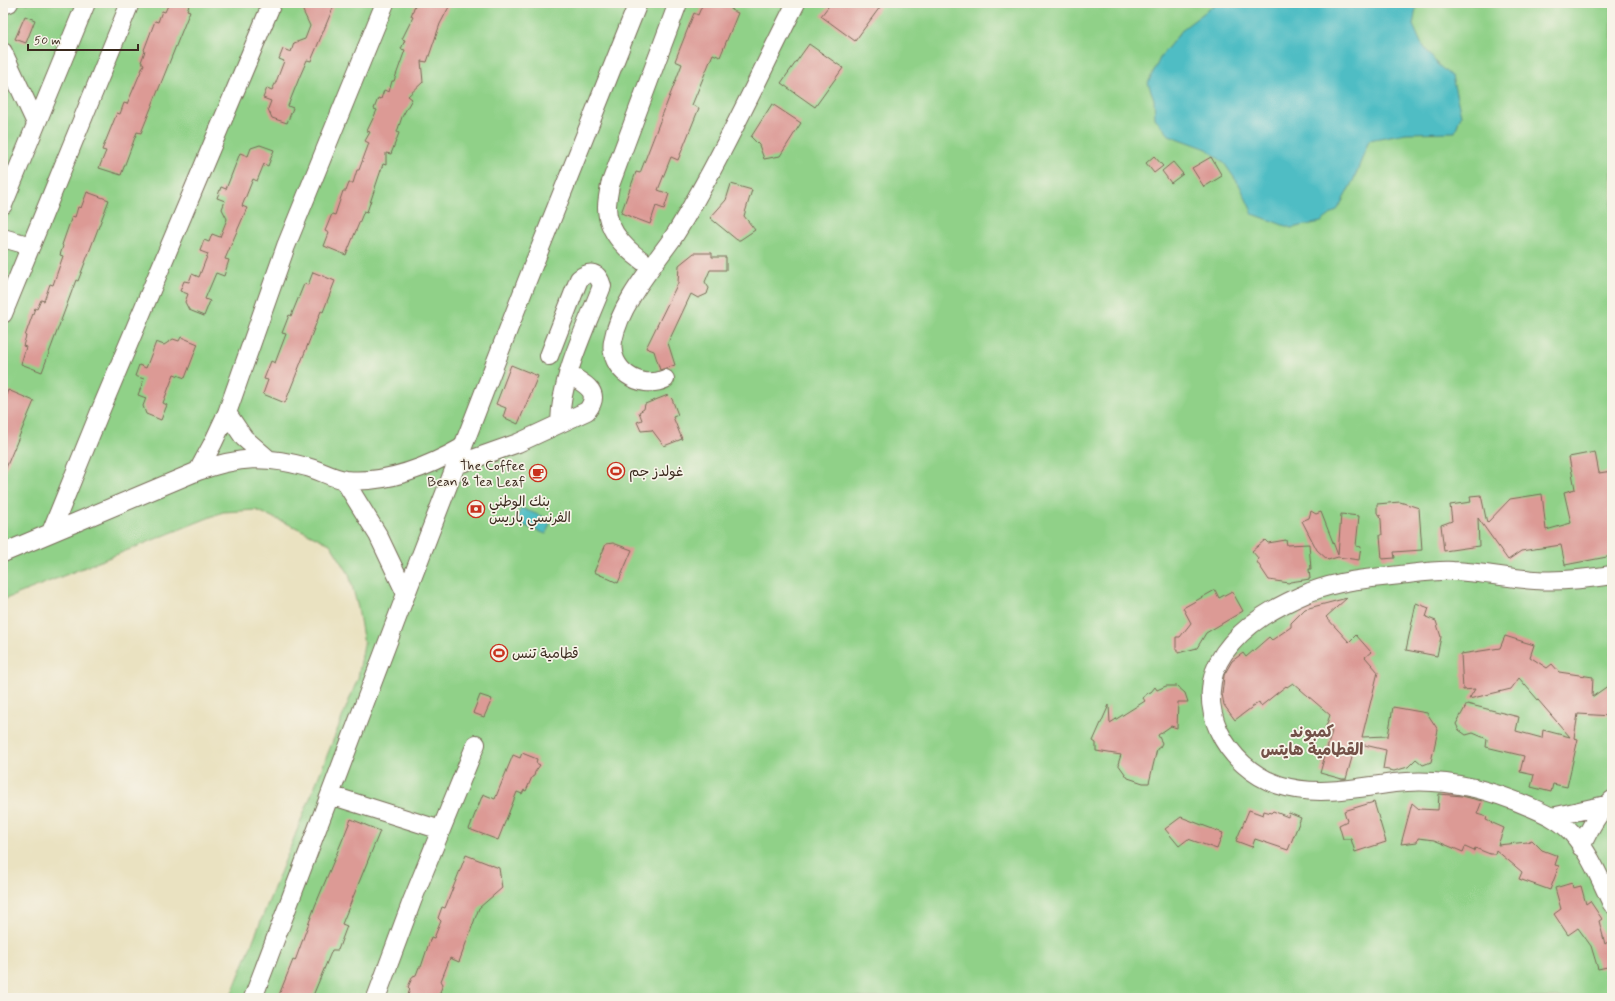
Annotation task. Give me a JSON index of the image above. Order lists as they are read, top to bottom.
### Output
{
  "districts": ["كمبوند القطامية هايتس"],
  "places": {
    "sports": ["غولدز جم", "قطامية تنس"],
    "cafe": ["The Coffee Bean & Tea Leaf"],
    "bank": ["بنك الوطني الفرنسي باريس"]
  },
  "scale_bar": "50 m"
}
